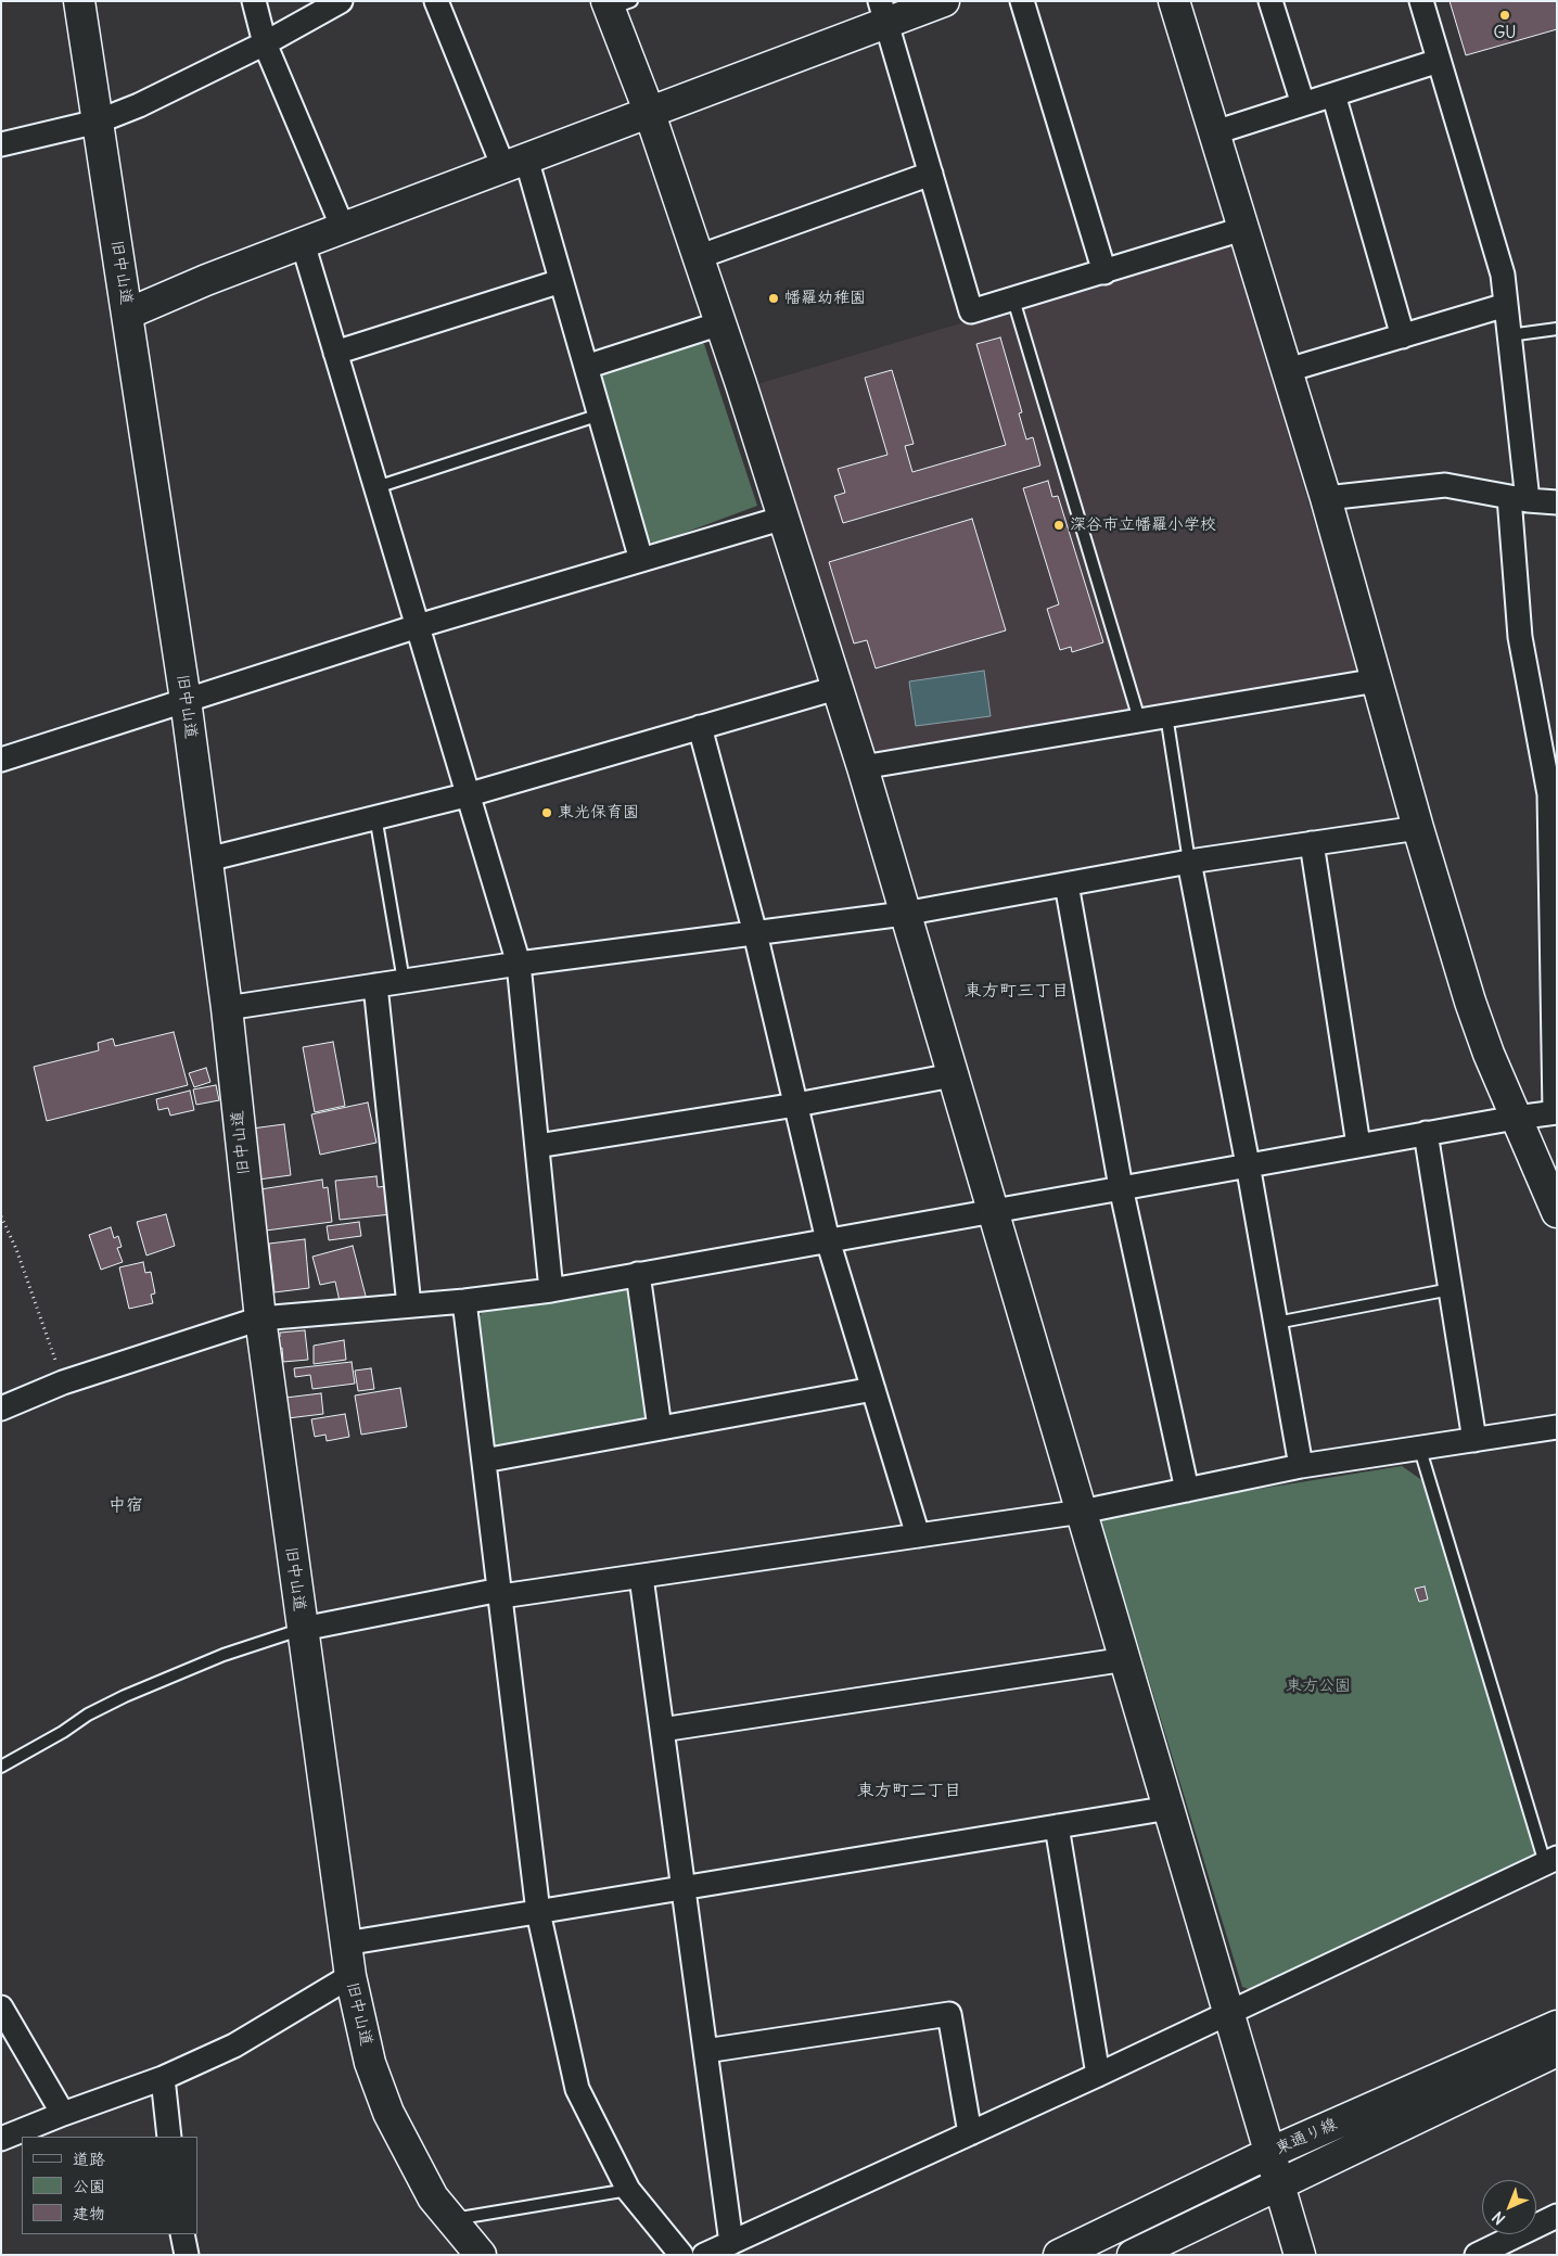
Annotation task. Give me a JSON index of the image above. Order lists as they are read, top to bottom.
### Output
{
  "streets": {
    "street": ["旧中山道", "東通り線"]
  },
  "districts": ["東方町三丁目", "中宿", "東方町二丁目"],
  "parks": ["東方公園"],
  "places": [
    "GU",
    "幡羅幼稚園",
    "深谷市立幡羅小学校",
    "東光保育園"
  ],
  "legend": ["道路", "公園", "建物"],
  "north": "bottom left"
}
